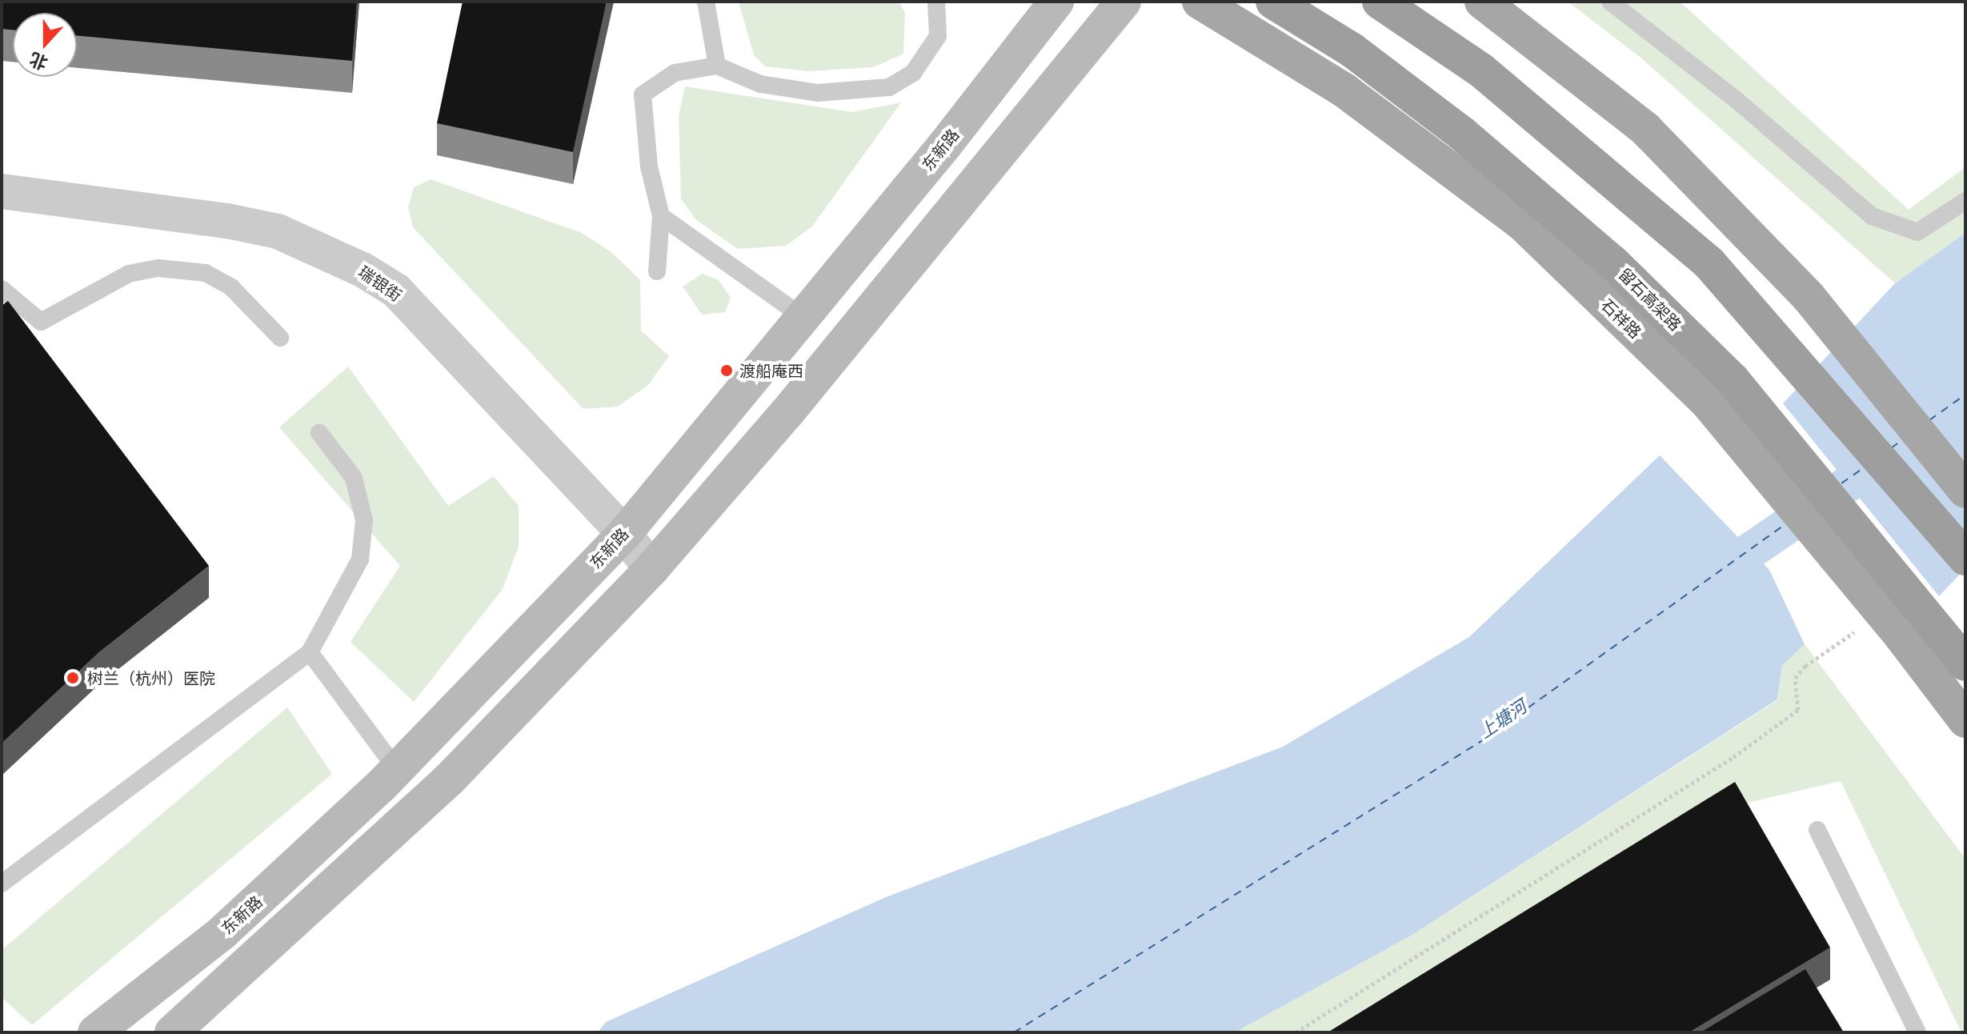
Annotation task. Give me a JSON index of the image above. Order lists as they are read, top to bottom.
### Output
{
  "streets": {
    "highway": ["留石高架路"],
    "main road": ["东新路", "石祥路"],
    "street": ["瑞银街"]
  },
  "crossings": [
    ["东新路", "瑞银街"]
  ],
  "water": ["上塘河"],
  "places": ["渡船庵西", "树兰（杭州）医院"],
  "north": "bottom"
}
